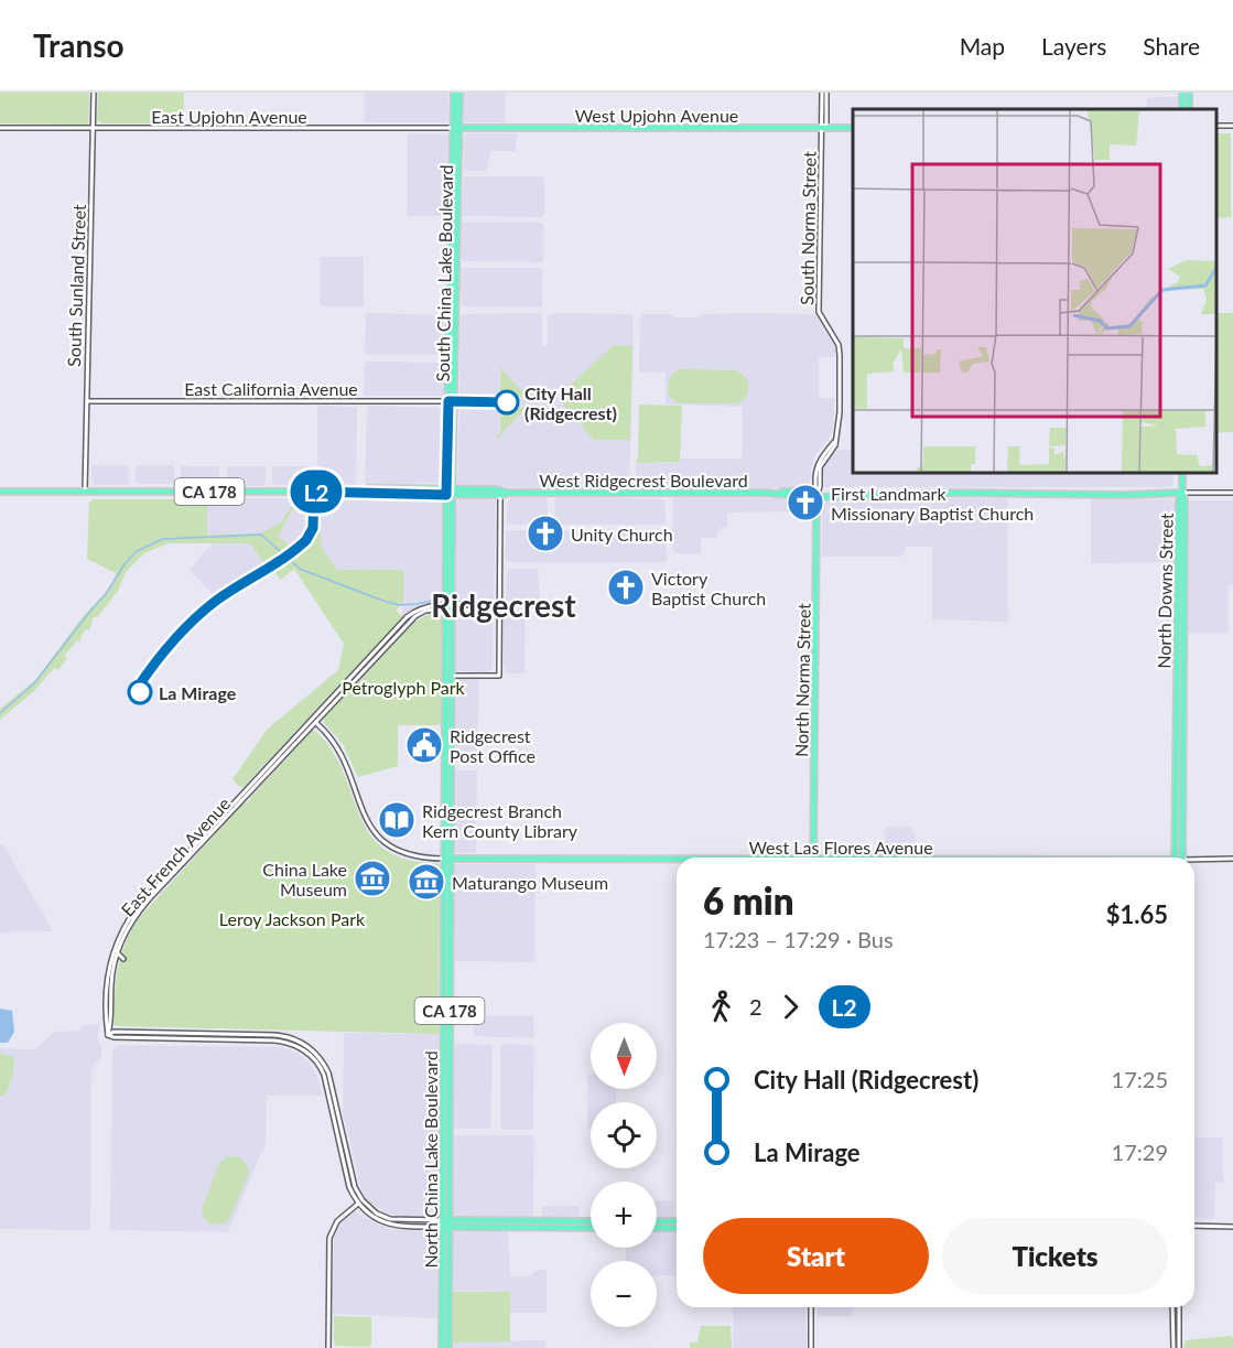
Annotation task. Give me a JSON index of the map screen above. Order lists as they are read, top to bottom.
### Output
{
  "streets": {
    "main road": [
      "West Upjohn Avenue",
      "South China Lake Boulevard",
      "West Ridgecrest Boulevard",
      "CA 178",
      "North Downs Street",
      "North Norma Street",
      "West Las Flores Avenue",
      "North China Lake Boulevard"
    ],
    "street": [
      "East Upjohn Avenue",
      "South Norma Street",
      "South Sunland Street",
      "East California Avenue",
      "East French Avenue"
    ]
  },
  "crossings": [
    ["West Upjohn Avenue", "East Upjohn Avenue"],
    ["West Upjohn Avenue", "South Norma Street"],
    ["West Upjohn Avenue", "South China Lake Boulevard"],
    ["East Upjohn Avenue", "South China Lake Boulevard"],
    ["East Upjohn Avenue", "South Sunland Street"],
    ["South Norma Street", "West Ridgecrest Boulevard"],
    ["South Norma Street", "North Norma Street"],
    ["South China Lake Boulevard", "East California Avenue"],
    ["South China Lake Boulevard", "West Ridgecrest Boulevard"],
    ["South China Lake Boulevard", "CA 178"],
    ["South China Lake Boulevard", "North China Lake Boulevard"],
    ["South Sunland Street", "East California Avenue"],
    ["South Sunland Street", "CA 178"],
    ["West Ridgecrest Boulevard", "CA 178"],
    ["West Ridgecrest Boulevard", "North Downs Street"],
    ["West Ridgecrest Boulevard", "North Norma Street"],
    ["West Ridgecrest Boulevard", "North China Lake Boulevard"],
    ["CA 178", "North China Lake Boulevard"],
    ["West Las Flores Avenue", "North China Lake Boulevard"],
    ["East French Avenue", "North China Lake Boulevard"]
  ],
  "districts": ["Ridgecrest"],
  "parks": ["Petroglyph Park", "Leroy Jackson Park"],
  "places": {
    "other": ["City Hall (Ridgecrest)", "La Mirage"],
    "church": ["First Landmark Missionary Baptist Church", "Unity Church", "Victory Baptist Church"],
    "public building": ["Ridgecrest Post Office"],
    "library": ["Ridgecrest Branch Kern County Library"],
    "museum": ["China Lake Museum", "Maturango Museum"]
  },
  "lines": ["bus line L2"],
  "north": "bottom",
  "page": {
    "header": "Transo",
    "nav": ["Map", "Layers", "Share"],
    "on_map": "L2",
    "heading": ["6 min", "17:23 – 17:29 · Bus", "$1.65"],
    "legs": ["2", "L2"],
    "map_buttons": ["+", "−"],
    "list": [
      {
        "name": "City Hall (Ridgecrest)",
        "value": "17:25"
      },
      {
        "name": "La Mirage",
        "value": "17:29"
      }
    ],
    "buttons": ["Start", "Tickets"]
  }
}
